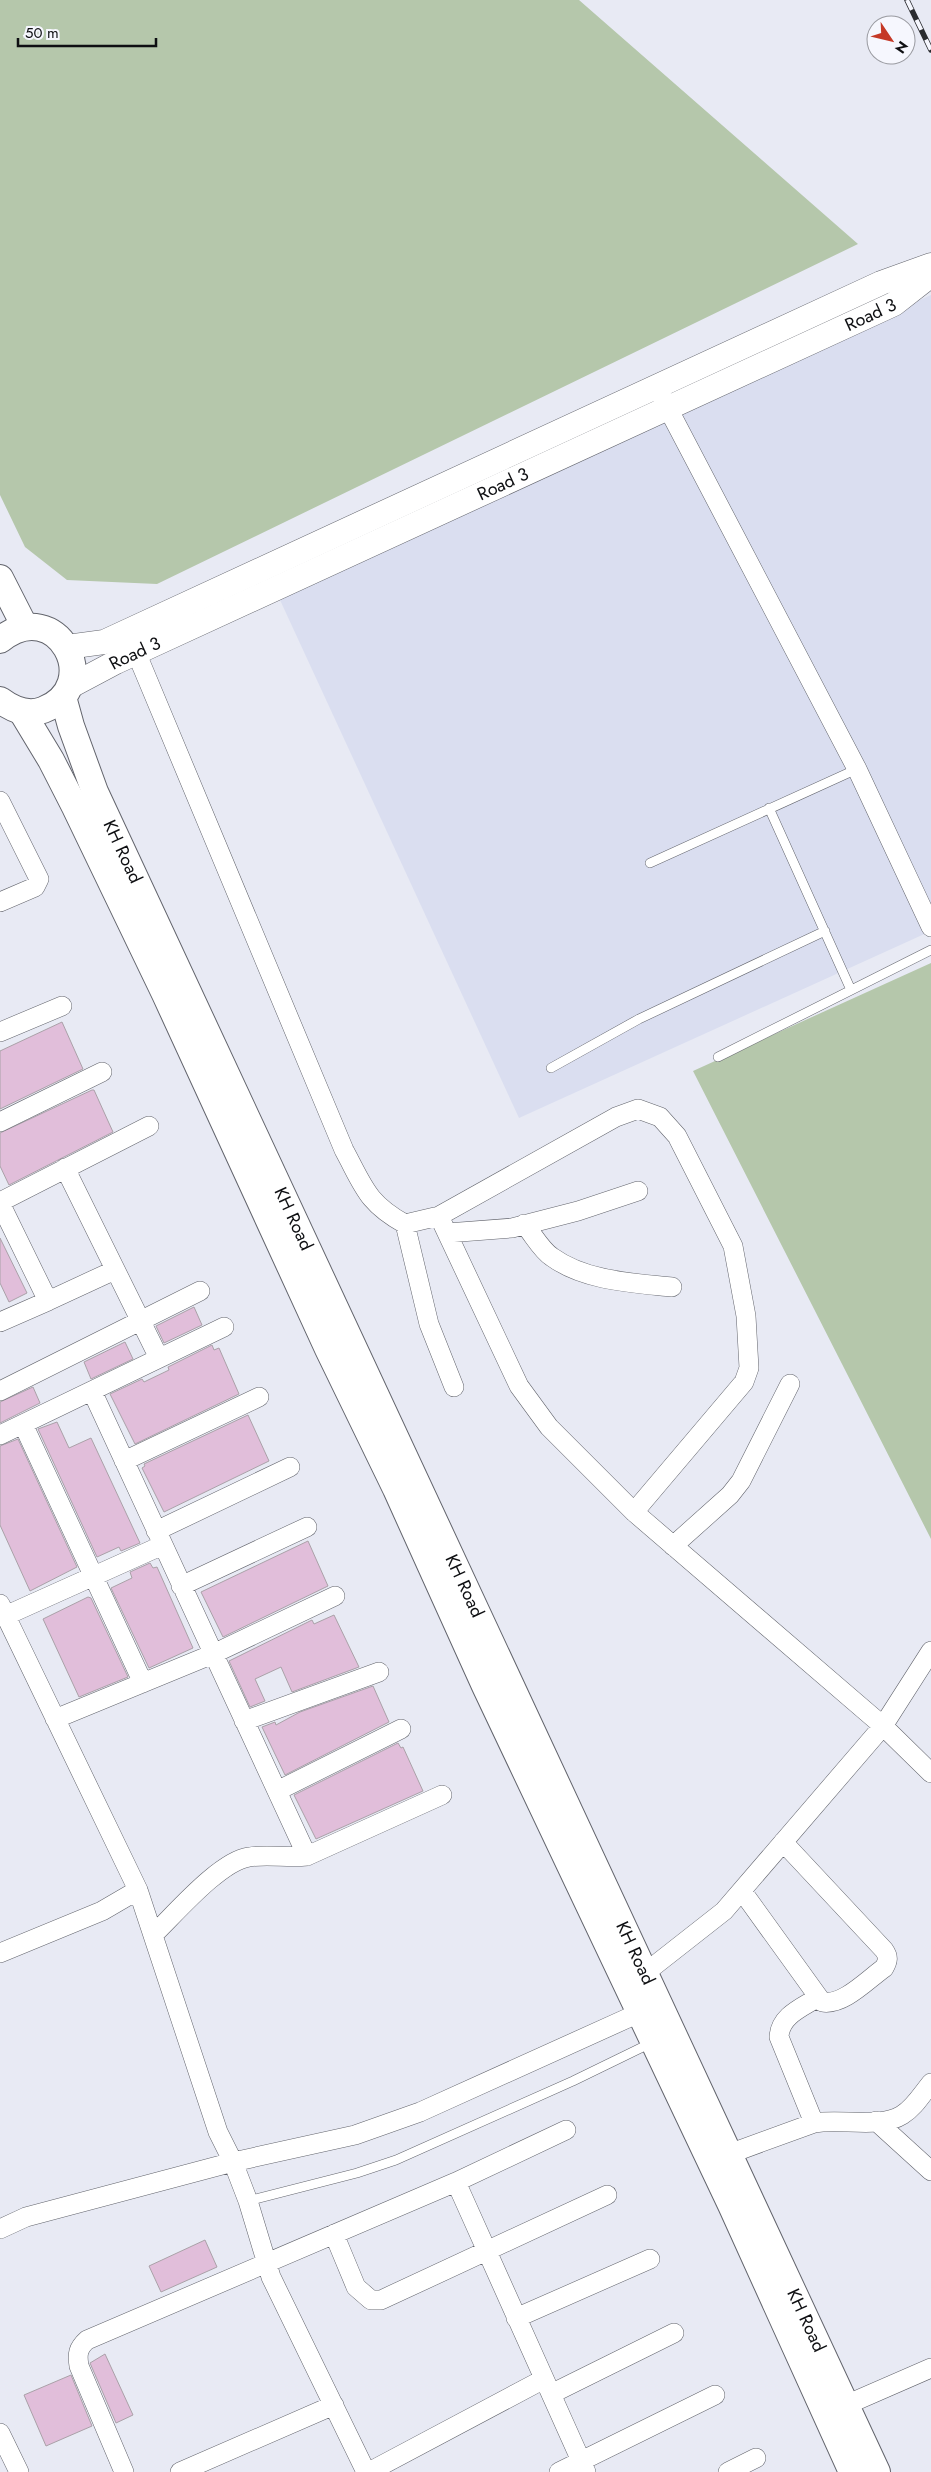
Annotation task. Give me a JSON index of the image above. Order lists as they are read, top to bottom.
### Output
{
  "streets": {
    "main road": ["KH Road"],
    "street": ["Road 3"]
  },
  "crossings": [
    ["Road 3", "KH Road"]
  ],
  "scale_bar": "50 m",
  "north": "bottom right"
}
